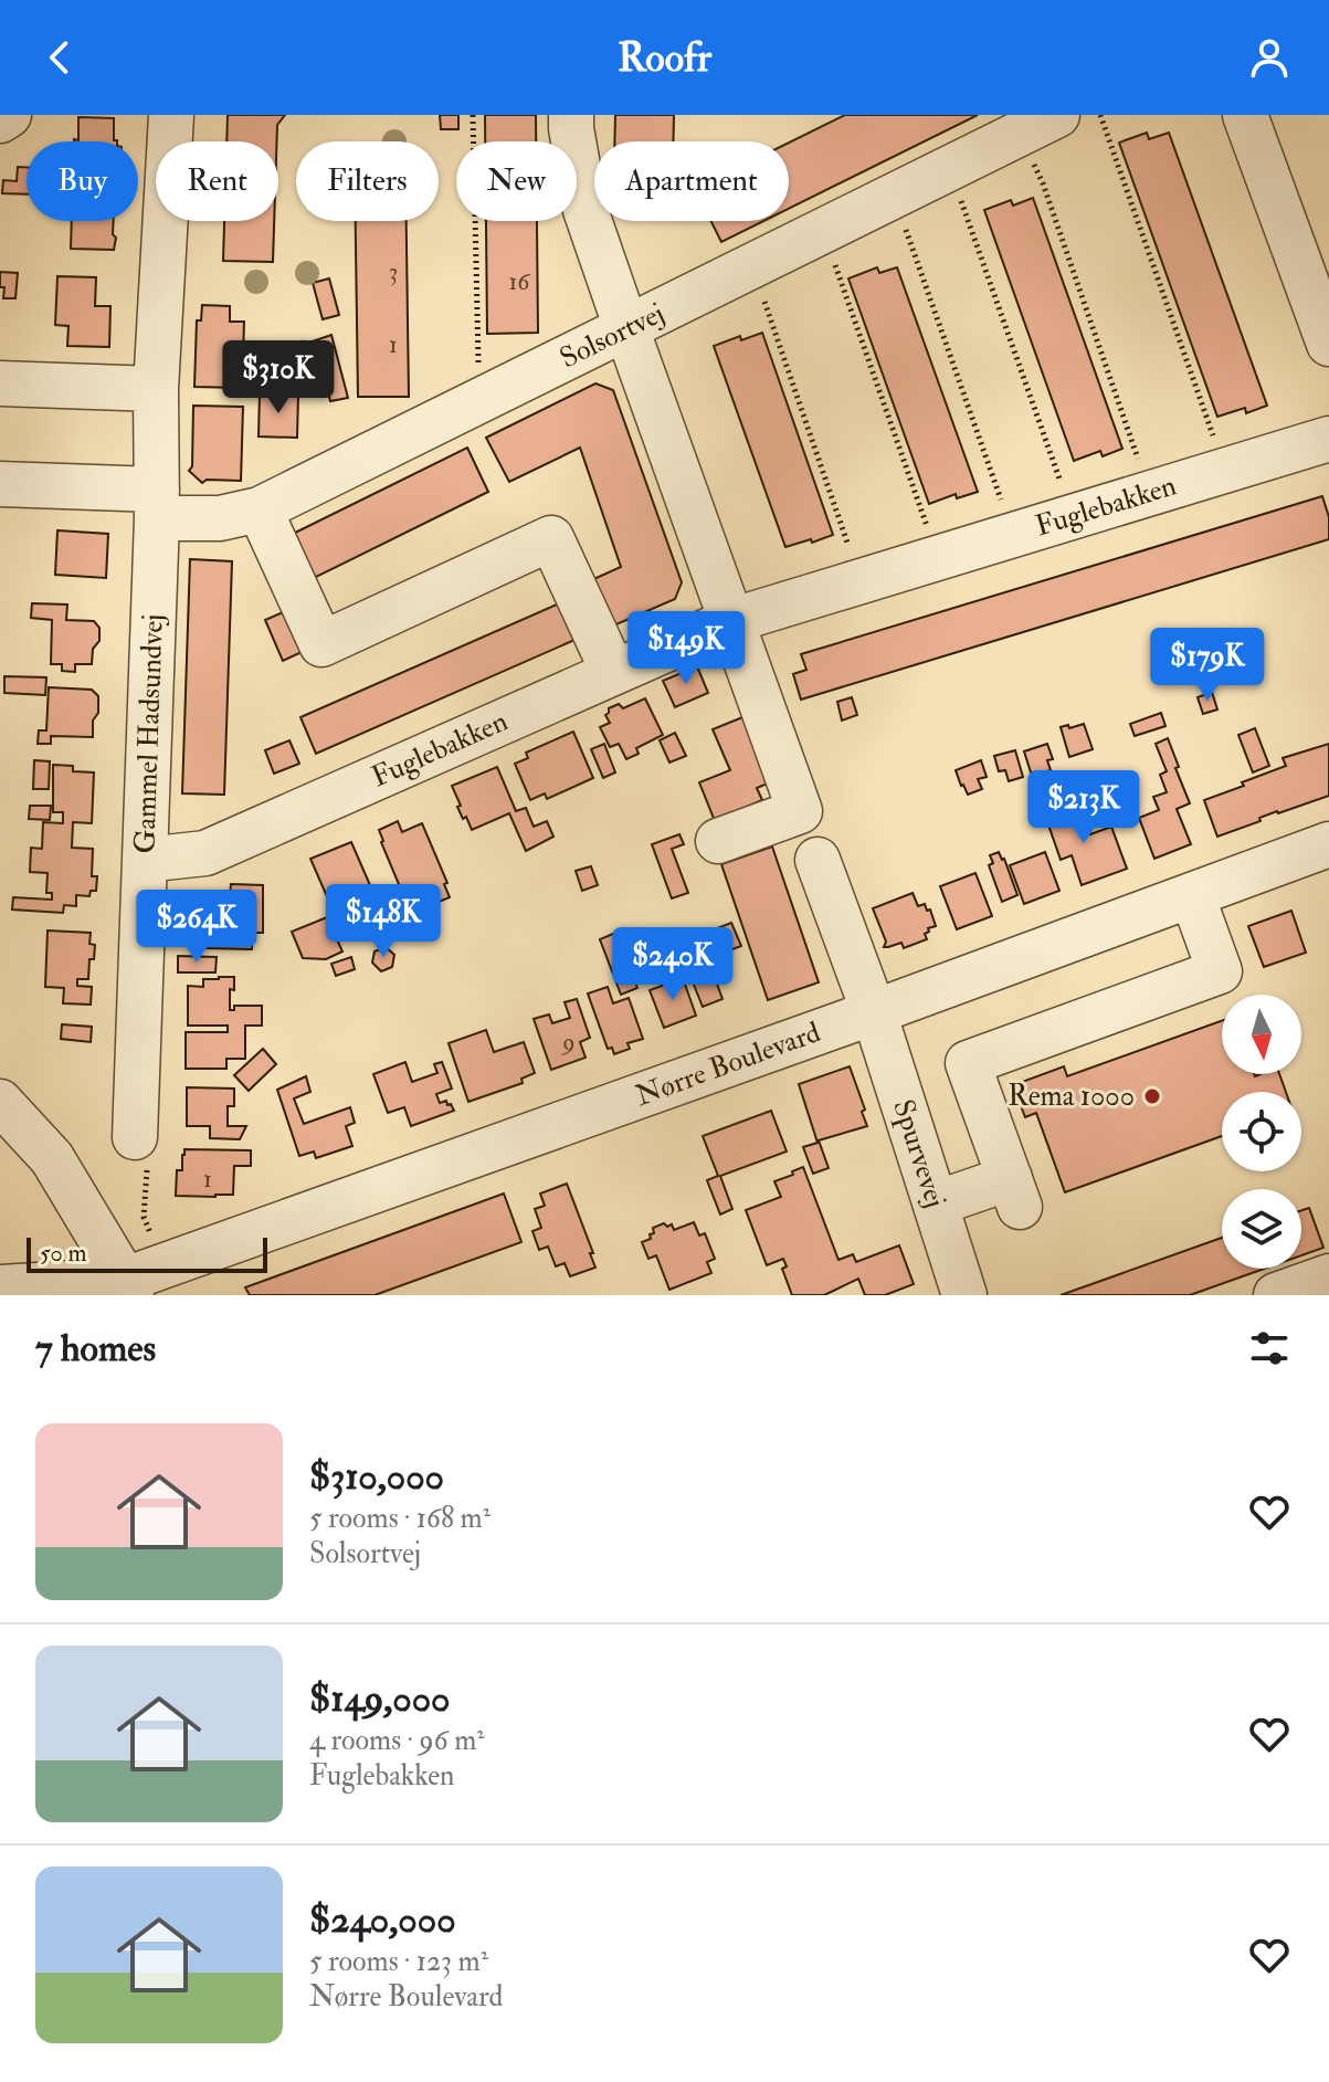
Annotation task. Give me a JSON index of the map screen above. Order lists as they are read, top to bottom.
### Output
{
  "streets": {
    "street": [
      "Solsortvej",
      "Fuglebakken",
      "Gammel Hadsundvej",
      "Nørre Boulevard",
      "Spurvevej"
    ]
  },
  "crossings": [
    ["Solsortvej", "Gammel Hadsundvej"],
    ["Fuglebakken", "Gammel Hadsundvej"],
    ["Nørre Boulevard", "Spurvevej"]
  ],
  "places": ["Rema 1000"],
  "house_numbers": [
    "3",
    "16",
    "1",
    "9",
    "1"
  ],
  "scale_bar": "50 m",
  "north": "bottom",
  "page": {
    "header": "Roofr",
    "chip": [
      "Buy",
      "Rent",
      "Filters",
      "New",
      "Apartment"
    ],
    "price": [
      "$310K",
      "$149K",
      "$179K",
      "$213K",
      "$148K",
      "$264K",
      "$240K"
    ],
    "scale": "50 m",
    "heading": "7 homes",
    "list": [
      {
        "name": "$310,000",
        "note": "5 rooms · 168 m² · Solsortvej"
      },
      {
        "name": "$149,000",
        "note": "4 rooms · 96 m² · Fuglebakken"
      },
      {
        "name": "$240,000",
        "note": "5 rooms · 123 m² · Nørre Boulevard"
      }
    ]
  }
}
